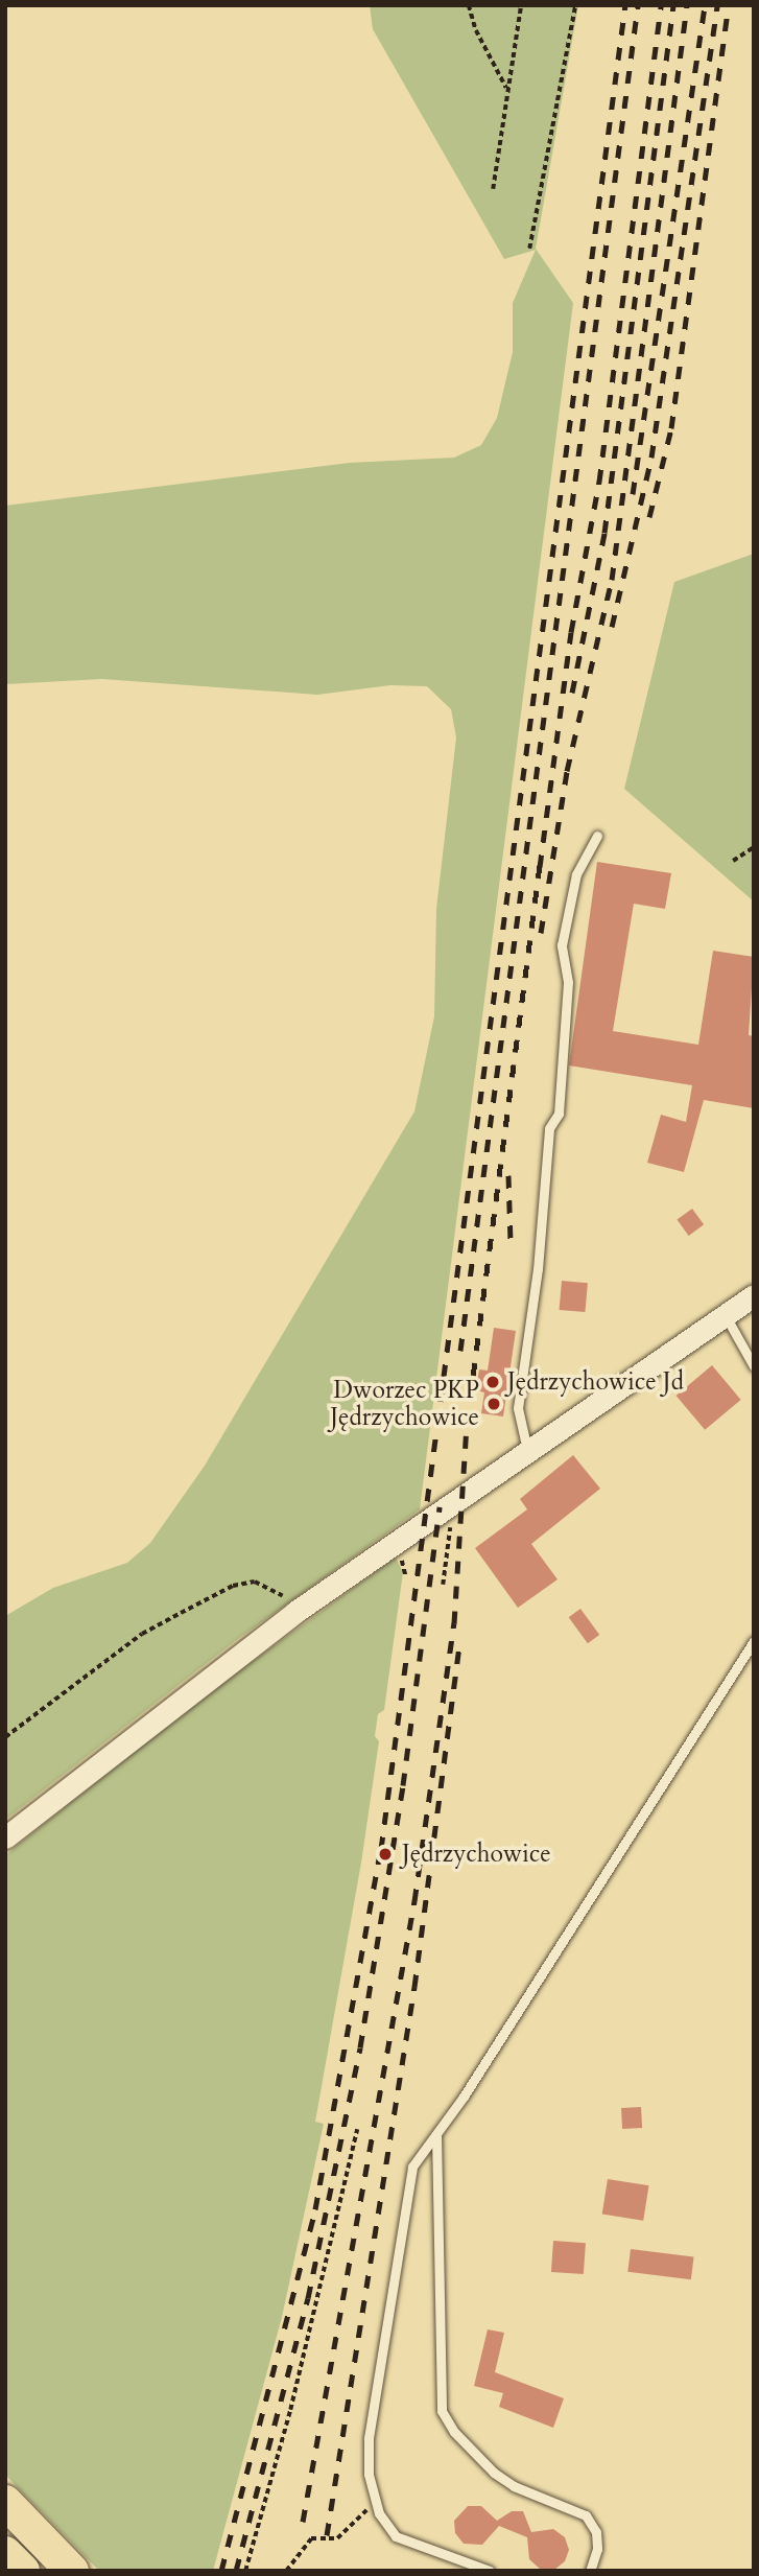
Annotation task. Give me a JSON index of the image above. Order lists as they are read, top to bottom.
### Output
{
  "places": ["Jędrzychowice Jd", "Dworzec PKP Jędrzychowice", "Jędrzychowice"]
}
